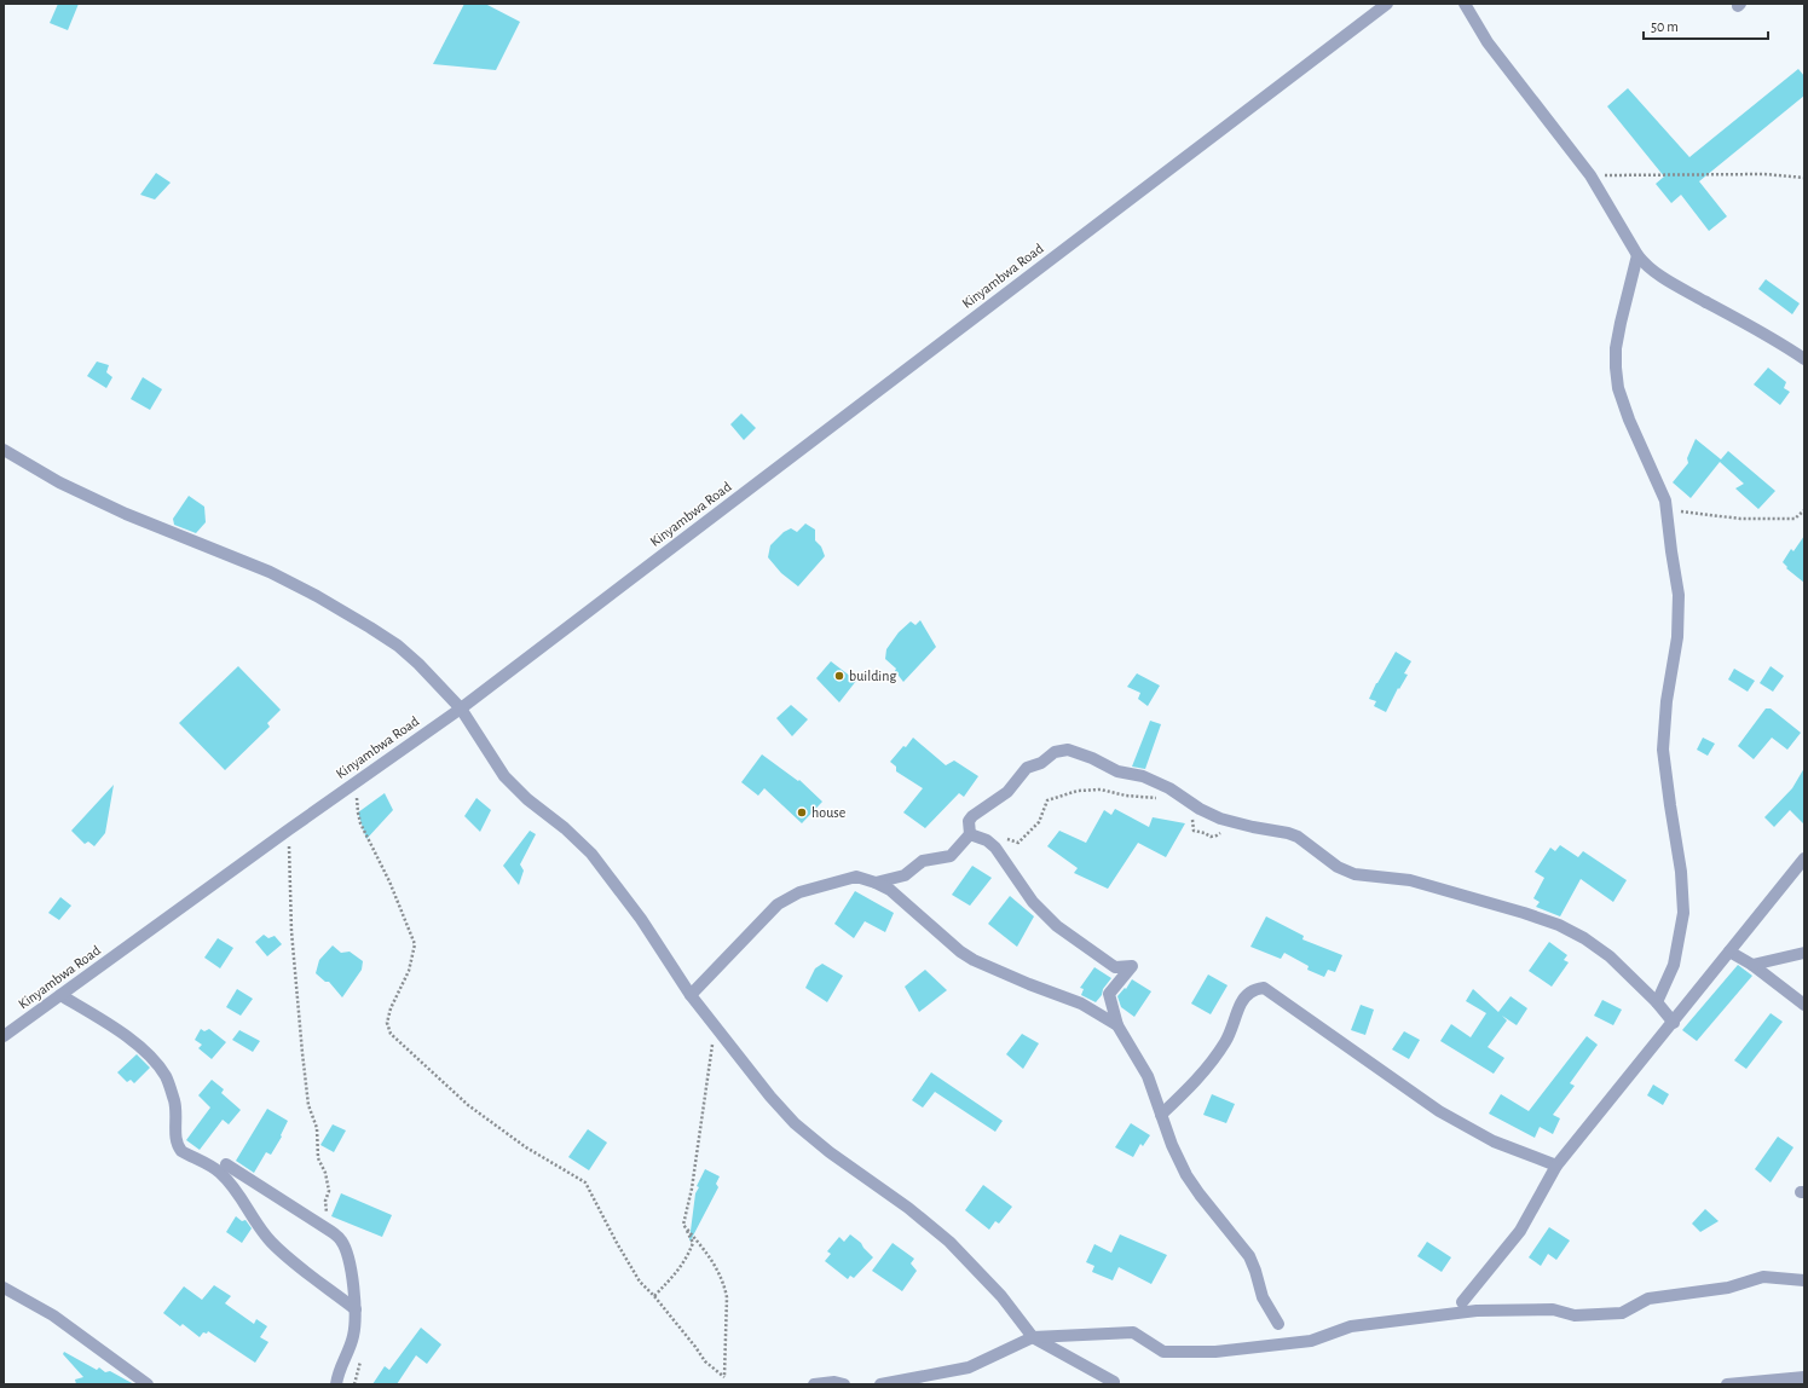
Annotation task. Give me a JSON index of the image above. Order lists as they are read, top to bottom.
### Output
{
  "streets": {
    "street": ["Kinyambwa Road"]
  },
  "places": ["building", "house"],
  "scale_bar": "50 m"
}
